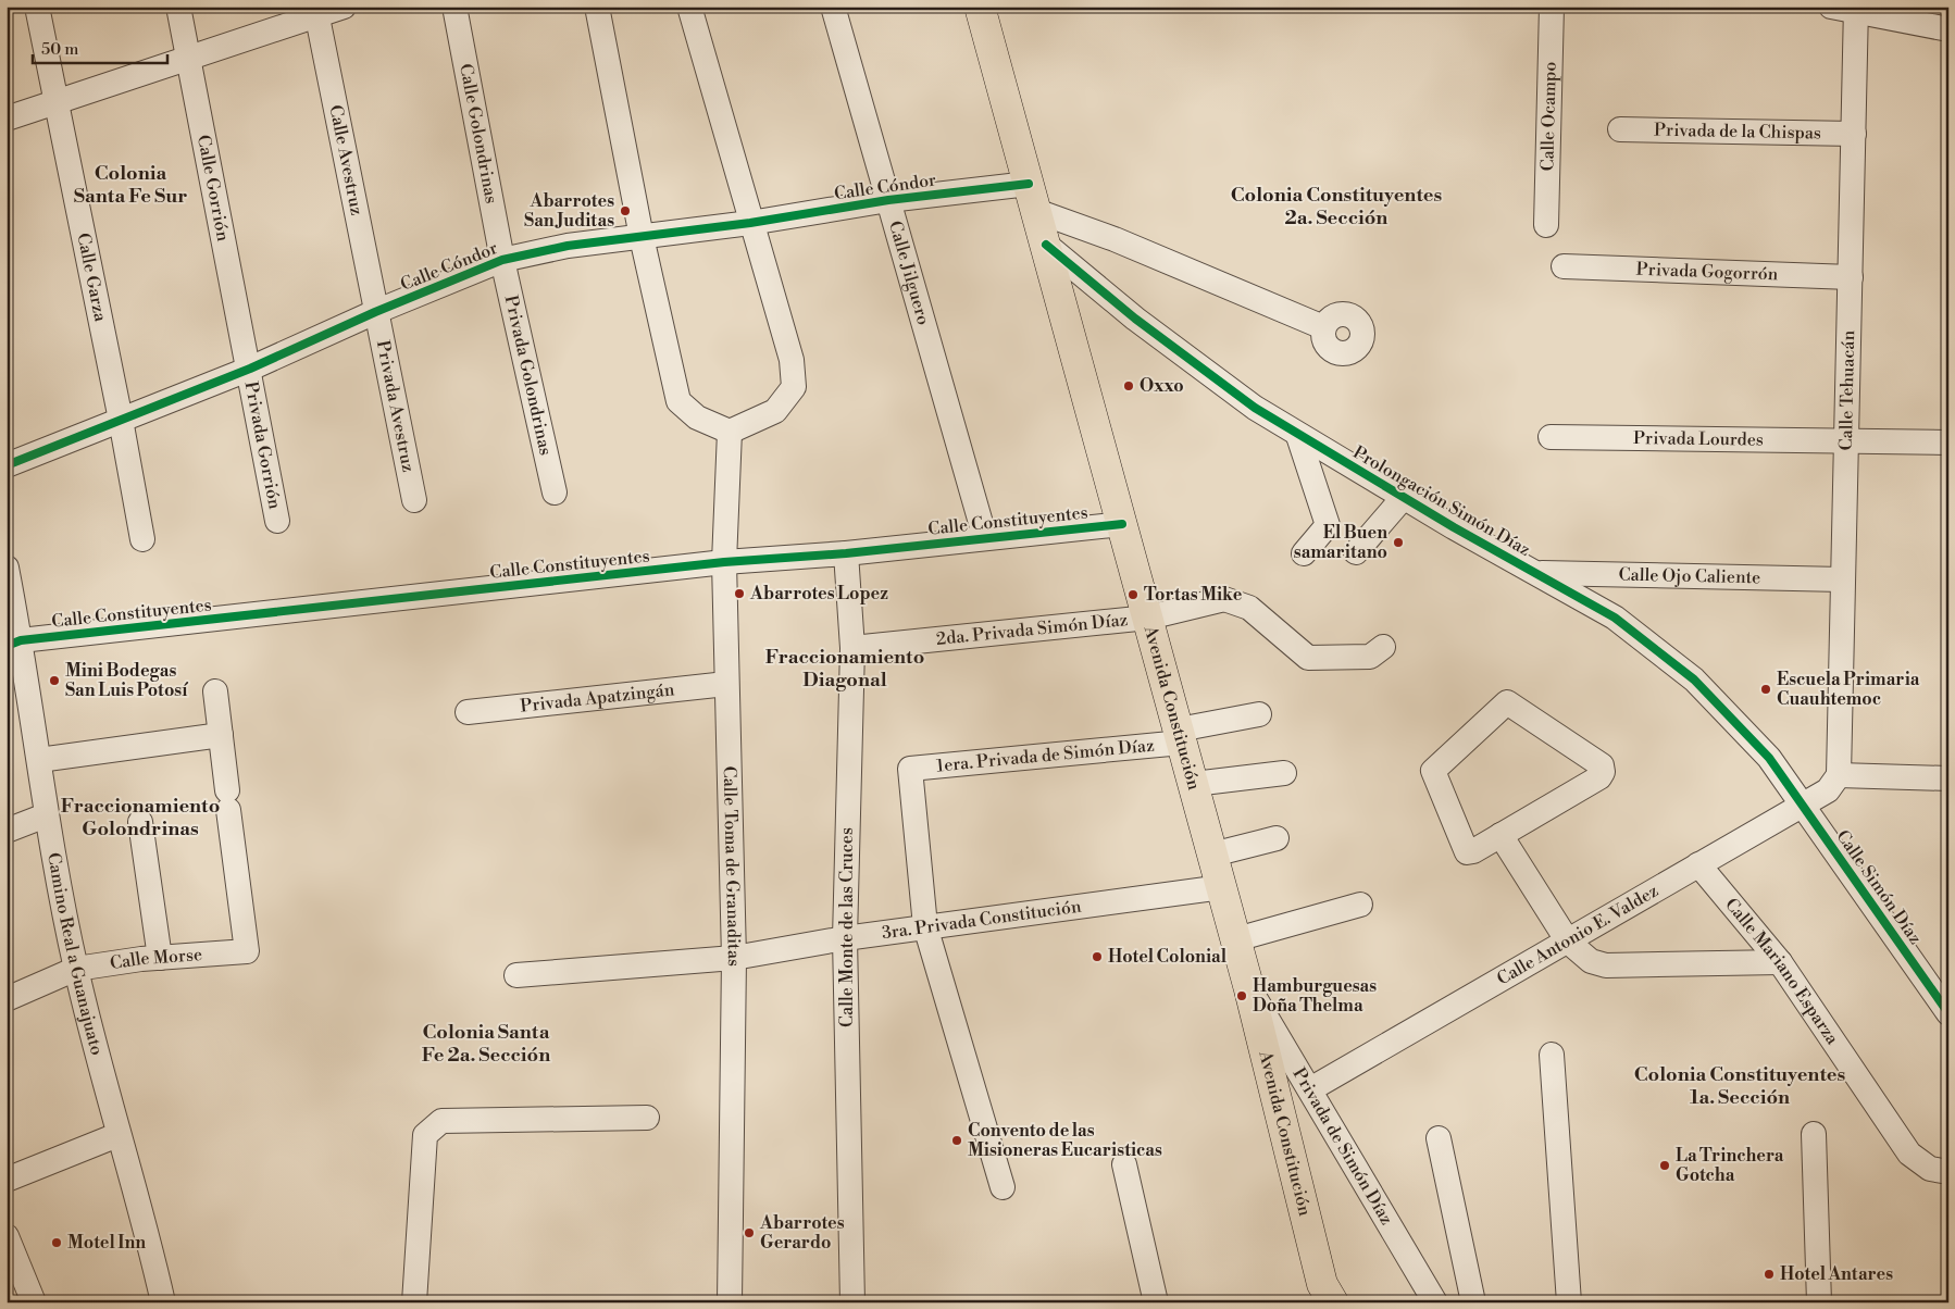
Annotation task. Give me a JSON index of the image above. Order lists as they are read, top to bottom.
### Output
{
  "streets": {
    "main road": ["Avenida Constitución"],
    "street": [
      "Calle Ocampo",
      "Privada de la Chispas",
      "Calle Golondrinas",
      "Calle Avestruz",
      "Calle Cóndor",
      "Calle Gorrión",
      "Privada Gogorrón",
      "Calle Jilguero",
      "Calle Garza",
      "Privada Golondrinas",
      "Calle Tehuacán",
      "Privada Avestruz",
      "Privada Lourdes",
      "Privada Gorrión",
      "Prolongación Simón Díaz",
      "Calle Constituyentes",
      "Calle Ojo Caliente",
      "2da. Privada Simón Díaz",
      "Privada Apatzingán",
      "1era. Privada de Simón Díaz",
      "Calle Toma de Granaditas",
      "Calle Simón Díaz",
      "3ra. Privada Constitución",
      "Calle Monte de las Cruces",
      "Calle Antonio E. Valdez",
      "Camino Real a Guanajuato",
      "Calle Morse",
      "Calle Mariano Esparza",
      "Privada de Simón Díaz"
    ]
  },
  "crossings": [
    ["Privada de la Chispas", "Calle Tehuacán"],
    ["Calle Golondrinas", "Calle Cóndor"],
    ["Calle Golondrinas", "Privada Golondrinas"],
    ["Calle Avestruz", "Calle Cóndor"],
    ["Calle Avestruz", "Privada Avestruz"],
    ["Calle Cóndor", "Calle Gorrión"],
    ["Calle Cóndor", "Calle Jilguero"],
    ["Calle Cóndor", "Calle Garza"],
    ["Calle Cóndor", "Privada Golondrinas"],
    ["Calle Cóndor", "Privada Avestruz"],
    ["Calle Cóndor", "Privada Gorrión"],
    ["Calle Cóndor", "Avenida Constitución"],
    ["Calle Gorrión", "Privada Gorrión"],
    ["Privada Gogorrón", "Calle Tehuacán"],
    ["Calle Jilguero", "Calle Constituyentes"],
    ["Calle Tehuacán", "Privada Lourdes"],
    ["Calle Tehuacán", "Calle Ojo Caliente"],
    ["Calle Tehuacán", "Calle Antonio E. Valdez"],
    ["Prolongación Simón Díaz", "Calle Ojo Caliente"],
    ["Prolongación Simón Díaz", "Avenida Constitución"],
    ["Prolongación Simón Díaz", "Calle Simón Díaz"],
    ["Prolongación Simón Díaz", "Calle Antonio E. Valdez"],
    ["Calle Constituyentes", "Avenida Constitución"],
    ["Calle Constituyentes", "Calle Toma de Granaditas"],
    ["Calle Constituyentes", "Calle Monte de las Cruces"],
    ["Calle Constituyentes", "Camino Real a Guanajuato"],
    ["2da. Privada Simón Díaz", "Avenida Constitución"],
    ["2da. Privada Simón Díaz", "Calle Monte de las Cruces"],
    ["Privada Apatzingán", "Calle Toma de Granaditas"],
    ["Avenida Constitución", "1era. Privada de Simón Díaz"],
    ["Avenida Constitución", "3ra. Privada Constitución"],
    ["Avenida Constitución", "Privada de Simón Díaz"],
    ["1era. Privada de Simón Díaz", "3ra. Privada Constitución"],
    ["Calle Toma de Granaditas", "3ra. Privada Constitución"],
    ["Calle Simón Díaz", "Calle Antonio E. Valdez"],
    ["3ra. Privada Constitución", "Calle Monte de las Cruces"],
    ["Calle Antonio E. Valdez", "Calle Mariano Esparza"],
    ["Calle Antonio E. Valdez", "Privada de Simón Díaz"],
    ["Camino Real a Guanajuato", "Calle Morse"]
  ],
  "districts": [
    "Colonia Santa Fe Sur",
    "Colonia Constituyentes 2a. Sección",
    "Fraccionamiento Diagonal",
    "Fraccionamiento Golondrinas",
    "Colonia Santa Fe 2a. Sección",
    "Colonia Constituyentes 1a. Sección"
  ],
  "places": [
    "Abarrotes San Juditas",
    "Oxxo",
    "El Buen samaritano",
    "Abarrotes Lopez",
    "Tortas Mike",
    "Mini Bodegas San Luis Potosí",
    "Escuela Primaria Cuauhtemoc",
    "Hotel Colonial",
    "Hamburguesas Doña Thelma",
    "Convento de las Misioneras Eucaristicas",
    "La Trinchera Gotcha",
    "Abarrotes Gerardo",
    "Motel Inn",
    "Hotel Antares"
  ],
  "scale_bar": "50 m"
}
